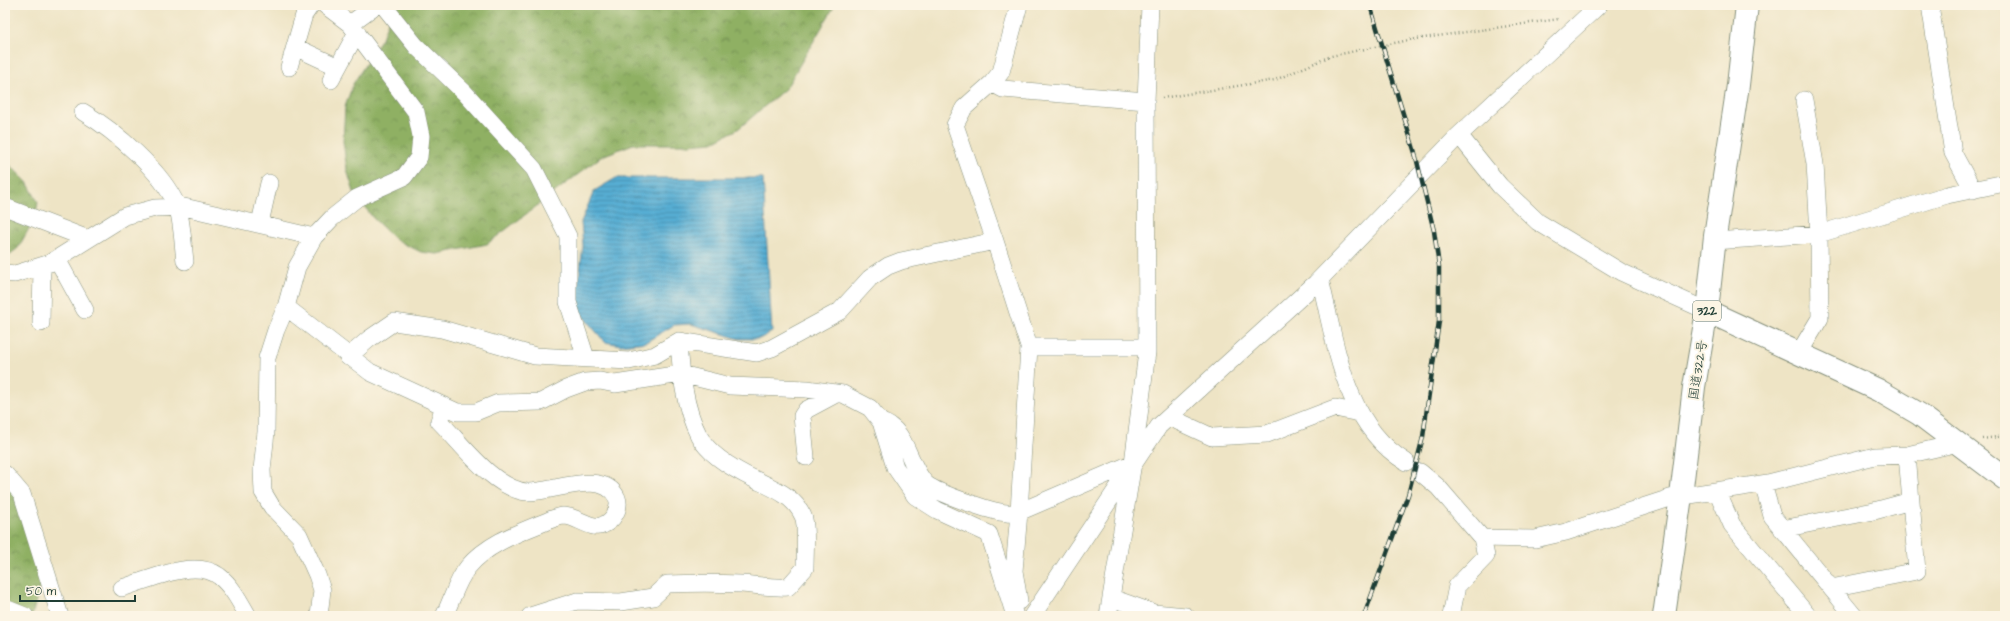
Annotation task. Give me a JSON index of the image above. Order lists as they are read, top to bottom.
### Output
{
  "streets": {
    "main road": ["322", "国道322号"]
  },
  "scale_bar": "50 m"
}
